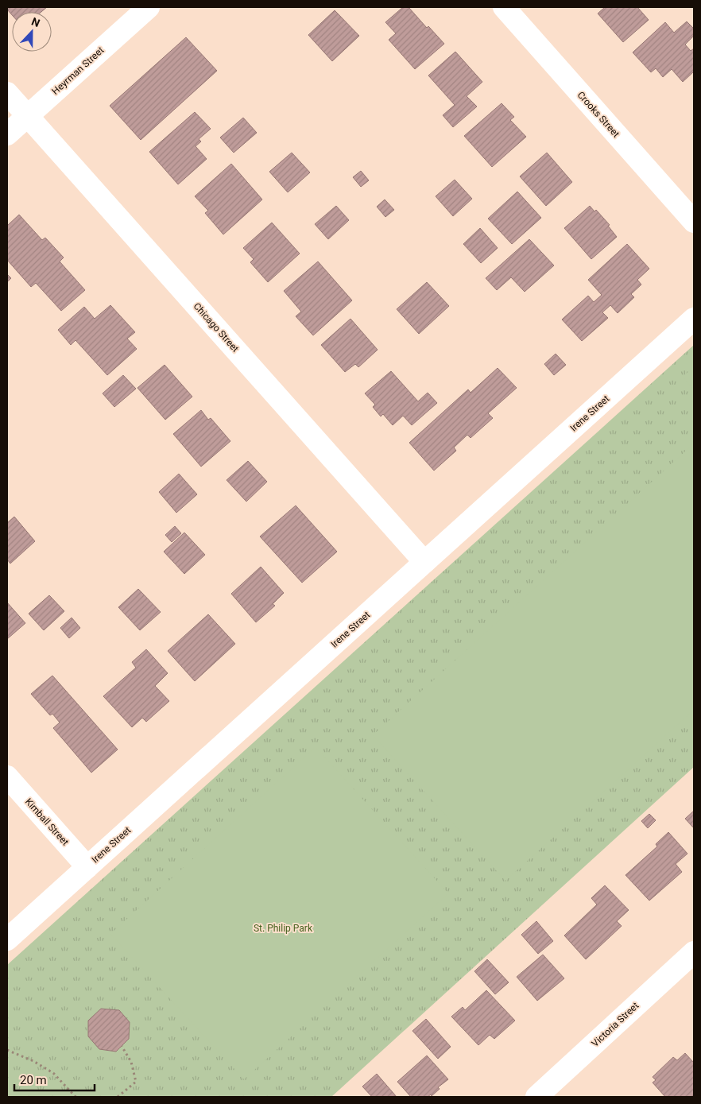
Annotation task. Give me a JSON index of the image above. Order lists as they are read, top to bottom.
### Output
{
  "streets": {
    "street": [
      "Heyrman Street",
      "Crooks Street",
      "Chicago Street",
      "Irene Street",
      "Kimball Street",
      "Victoria Street"
    ]
  },
  "crossings": [
    ["Heyrman Street", "Chicago Street"],
    ["Chicago Street", "Irene Street"],
    ["Irene Street", "Kimball Street"]
  ],
  "parks": ["St. Philip Park"],
  "scale_bar": "20 m",
  "north": "top"
}
